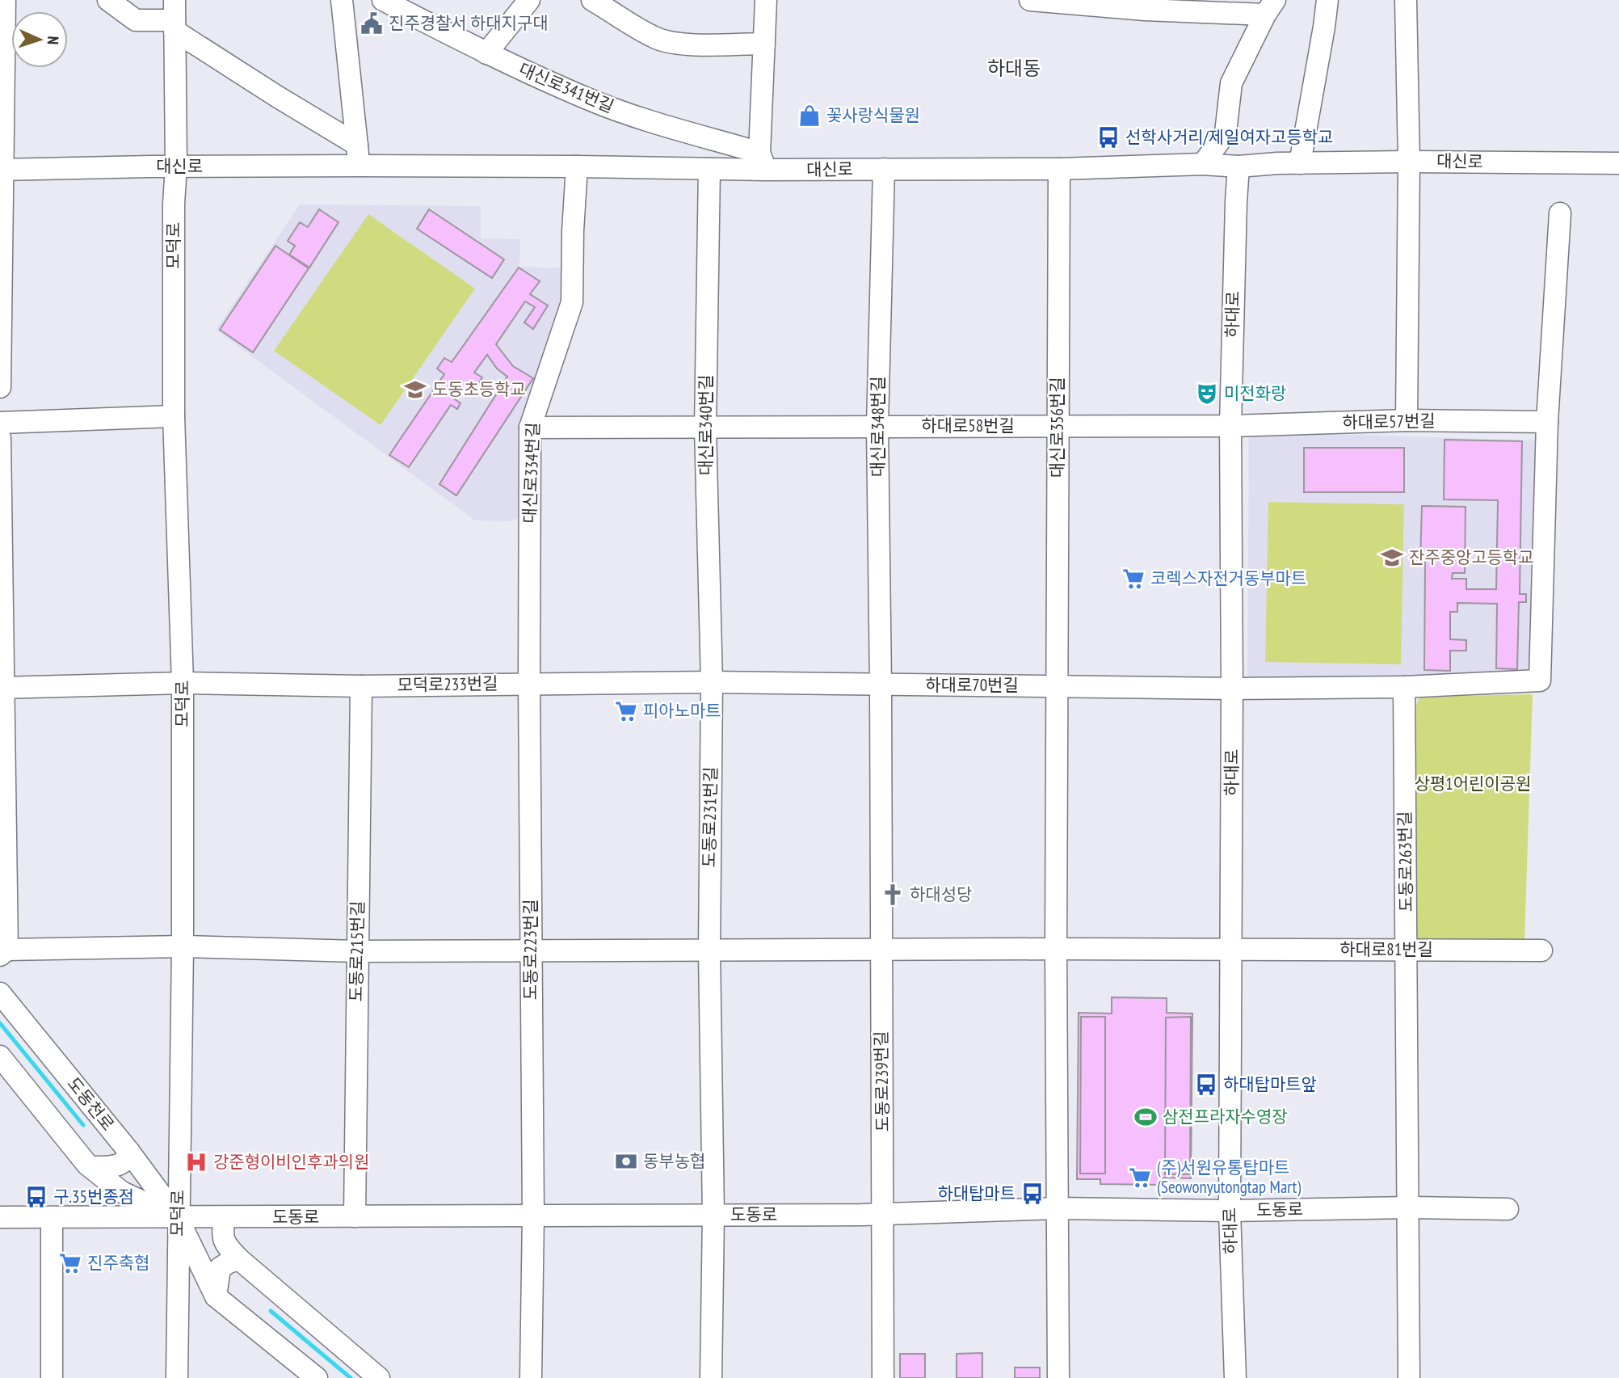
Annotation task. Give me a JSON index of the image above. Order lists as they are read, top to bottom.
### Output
{
  "streets": {
    "street": [
      "대신로341번길",
      "대신로",
      "모덕로",
      "하대로",
      "하대로57번길",
      "대신로340번길",
      "하대로58번길",
      "대신로348번길",
      "대신로356번길",
      "대신로334번길",
      "모덕로233번길",
      "하대로70번길",
      "도동로231번길",
      "도동로263번길",
      "도동로223번길",
      "하대로81번길",
      "도동로215번길",
      "도동로239번길",
      "도동천로",
      "도동로"
    ]
  },
  "crossings": [
    ["대신로341번길", "대신로"],
    ["대신로", "모덕로"],
    ["대신로", "하대로"],
    ["대신로", "대신로340번길"],
    ["대신로", "대신로348번길"],
    ["대신로", "대신로356번길"],
    ["대신로", "대신로334번길"],
    ["모덕로", "모덕로233번길"],
    ["모덕로", "도동천로"],
    ["모덕로", "도동로"],
    ["하대로", "하대로57번길"],
    ["하대로", "하대로58번길"],
    ["하대로", "하대로70번길"],
    ["하대로", "하대로81번길"],
    ["하대로", "도동로"],
    ["하대로57번길", "하대로58번길"],
    ["대신로340번길", "하대로58번길"],
    ["대신로340번길", "모덕로233번길"],
    ["대신로340번길", "하대로70번길"],
    ["대신로340번길", "도동로231번길"],
    ["하대로58번길", "대신로348번길"],
    ["하대로58번길", "대신로356번길"],
    ["하대로58번길", "대신로334번길"],
    ["대신로348번길", "하대로70번길"],
    ["대신로348번길", "도동로239번길"],
    ["대신로356번길", "하대로70번길"],
    ["대신로356번길", "하대로81번길"],
    ["대신로356번길", "도동로"],
    ["대신로334번길", "모덕로233번길"],
    ["대신로334번길", "도동로223번길"],
    ["모덕로233번길", "하대로70번길"],
    ["모덕로233번길", "도동로231번길"],
    ["모덕로233번길", "도동로223번길"],
    ["모덕로233번길", "도동로215번길"],
    ["하대로70번길", "도동로231번길"],
    ["하대로70번길", "도동로239번길"],
    ["도동로231번길", "도동로"],
    ["도동로263번길", "하대로81번길"],
    ["도동로263번길", "도동로"],
    ["도동로223번길", "도동로"],
    ["도동로215번길", "도동로"],
    ["도동로239번길", "도동로"],
    ["도동천로", "도동로"]
  ],
  "districts": ["하대동"],
  "parks": ["상평1어린이공원"],
  "places": {
    "public building": ["진주경찰서 하대지구대"],
    "shop": ["꽃사랑식물원"],
    "bus stop": [
      "선학사거리/제일여자고등학교",
      "하대탑마트앞",
      "하대탑마트",
      "구.35번종점"
    ],
    "school or university": ["도동초등학교", "잔주중앙고등학교"],
    "theatre": ["미전화랑"],
    "supermarket": [
      "코렉스자전거동부마트",
      "피아노마트",
      "(주)서원유통탑마트 (Seowonyutongtap Mart)",
      "진주축협"
    ],
    "church": ["하대성당"],
    "sports": ["삼전프라자수영장"],
    "bank": ["동부농협"],
    "hospital": ["강준형이비인후과의원"]
  },
  "north": "right"
}
